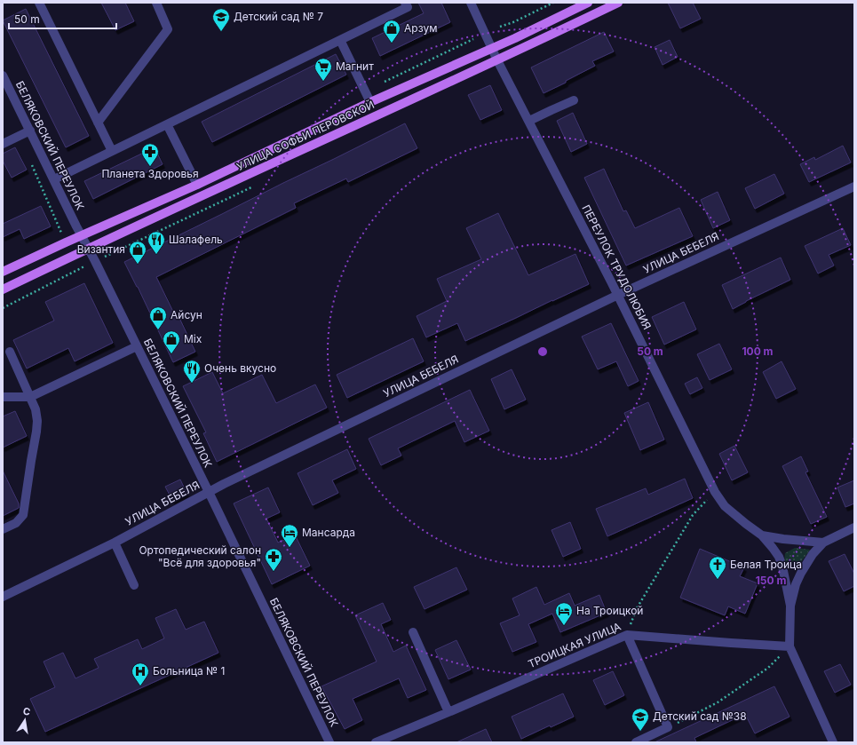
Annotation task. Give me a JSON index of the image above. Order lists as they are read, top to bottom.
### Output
{
  "streets": {
    "main road": ["УЛИЦА СОФЬИ ПЕРОВСКОЙ"],
    "street": [
      "БЕЛЯКОВСКИЙ ПЕРЕУЛОК",
      "УЛИЦА БЕБЕЛЯ",
      "ПЕРЕУЛОК ТРУДОЛЮБИЯ",
      "ТРОИЦКАЯ УЛИЦА"
    ]
  },
  "crossings": [
    ["УЛИЦА СОФЬИ ПЕРОВСКОЙ", "БЕЛЯКОВСКИЙ ПЕРЕУЛОК"],
    ["УЛИЦА СОФЬИ ПЕРОВСКОЙ", "ПЕРЕУЛОК ТРУДОЛЮБИЯ"],
    ["БЕЛЯКОВСКИЙ ПЕРЕУЛОК", "УЛИЦА БЕБЕЛЯ"],
    ["УЛИЦА БЕБЕЛЯ", "ПЕРЕУЛОК ТРУДОЛЮБИЯ"]
  ],
  "places": {
    "school or university": ["Детский сад № 7", "Детский сад №38"],
    "shop": [
      "Арзум",
      "Византия",
      "Айсун",
      "Mix"
    ],
    "supermarket": ["Магнит"],
    "pharmacy": ["Планета Здоровья", "Ортопедический салон \"Всё для здоровья\""],
    "restaurant": ["Шалафель", "Очень вкусно"],
    "hotel": ["Мансарда", "На Троицкой"],
    "church": ["Белая Троица"],
    "hospital": ["Больница № 1"]
  },
  "scale_bar": "50 m",
  "north": "top",
  "rings": ["50 m", "100 m", "150 m"]
}
